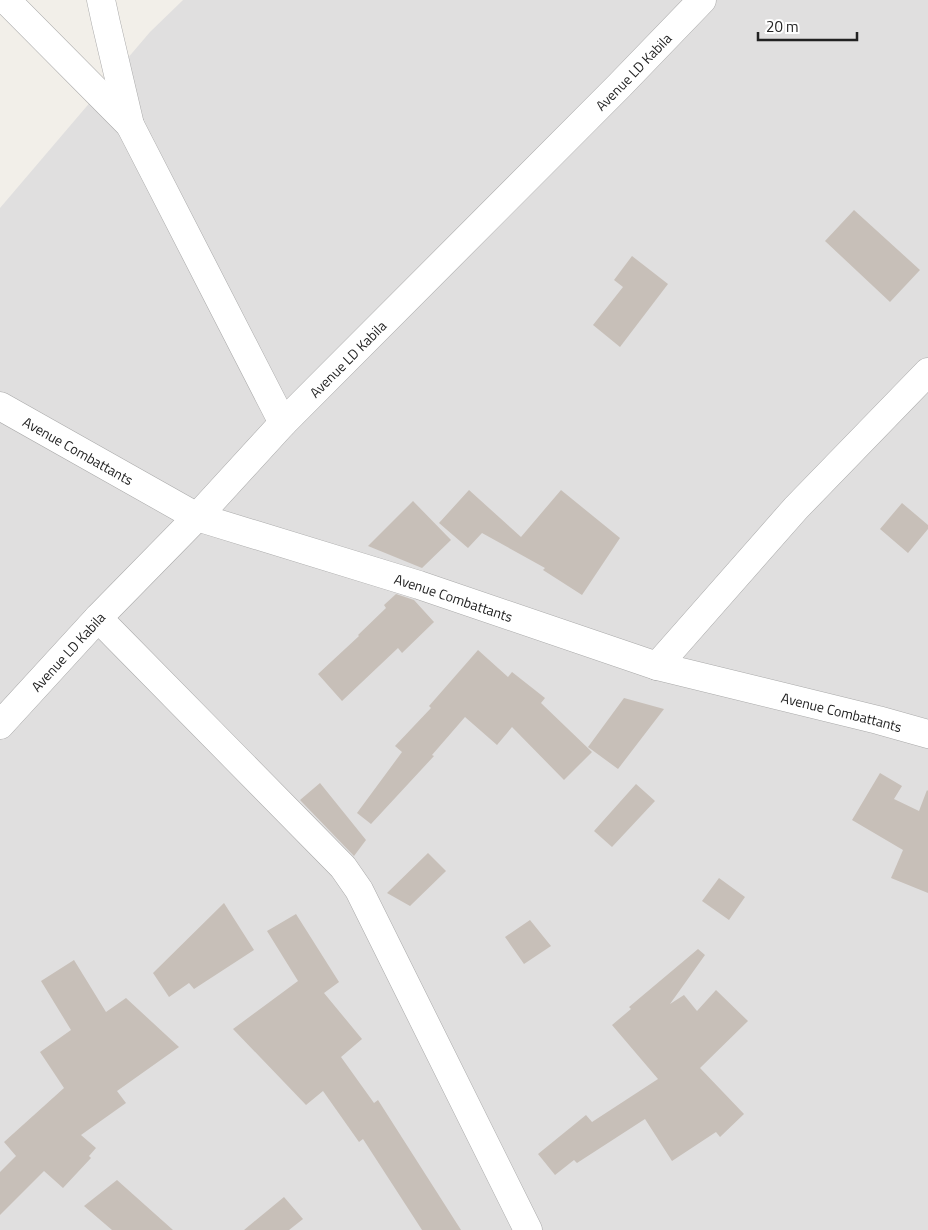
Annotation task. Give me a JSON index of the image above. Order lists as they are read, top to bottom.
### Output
{
  "streets": {
    "street": ["Avenue LD Kabila", "Avenue Combattants"]
  },
  "crossings": [
    ["Avenue LD Kabila", "Avenue Combattants"]
  ],
  "scale_bar": "20 m"
}
